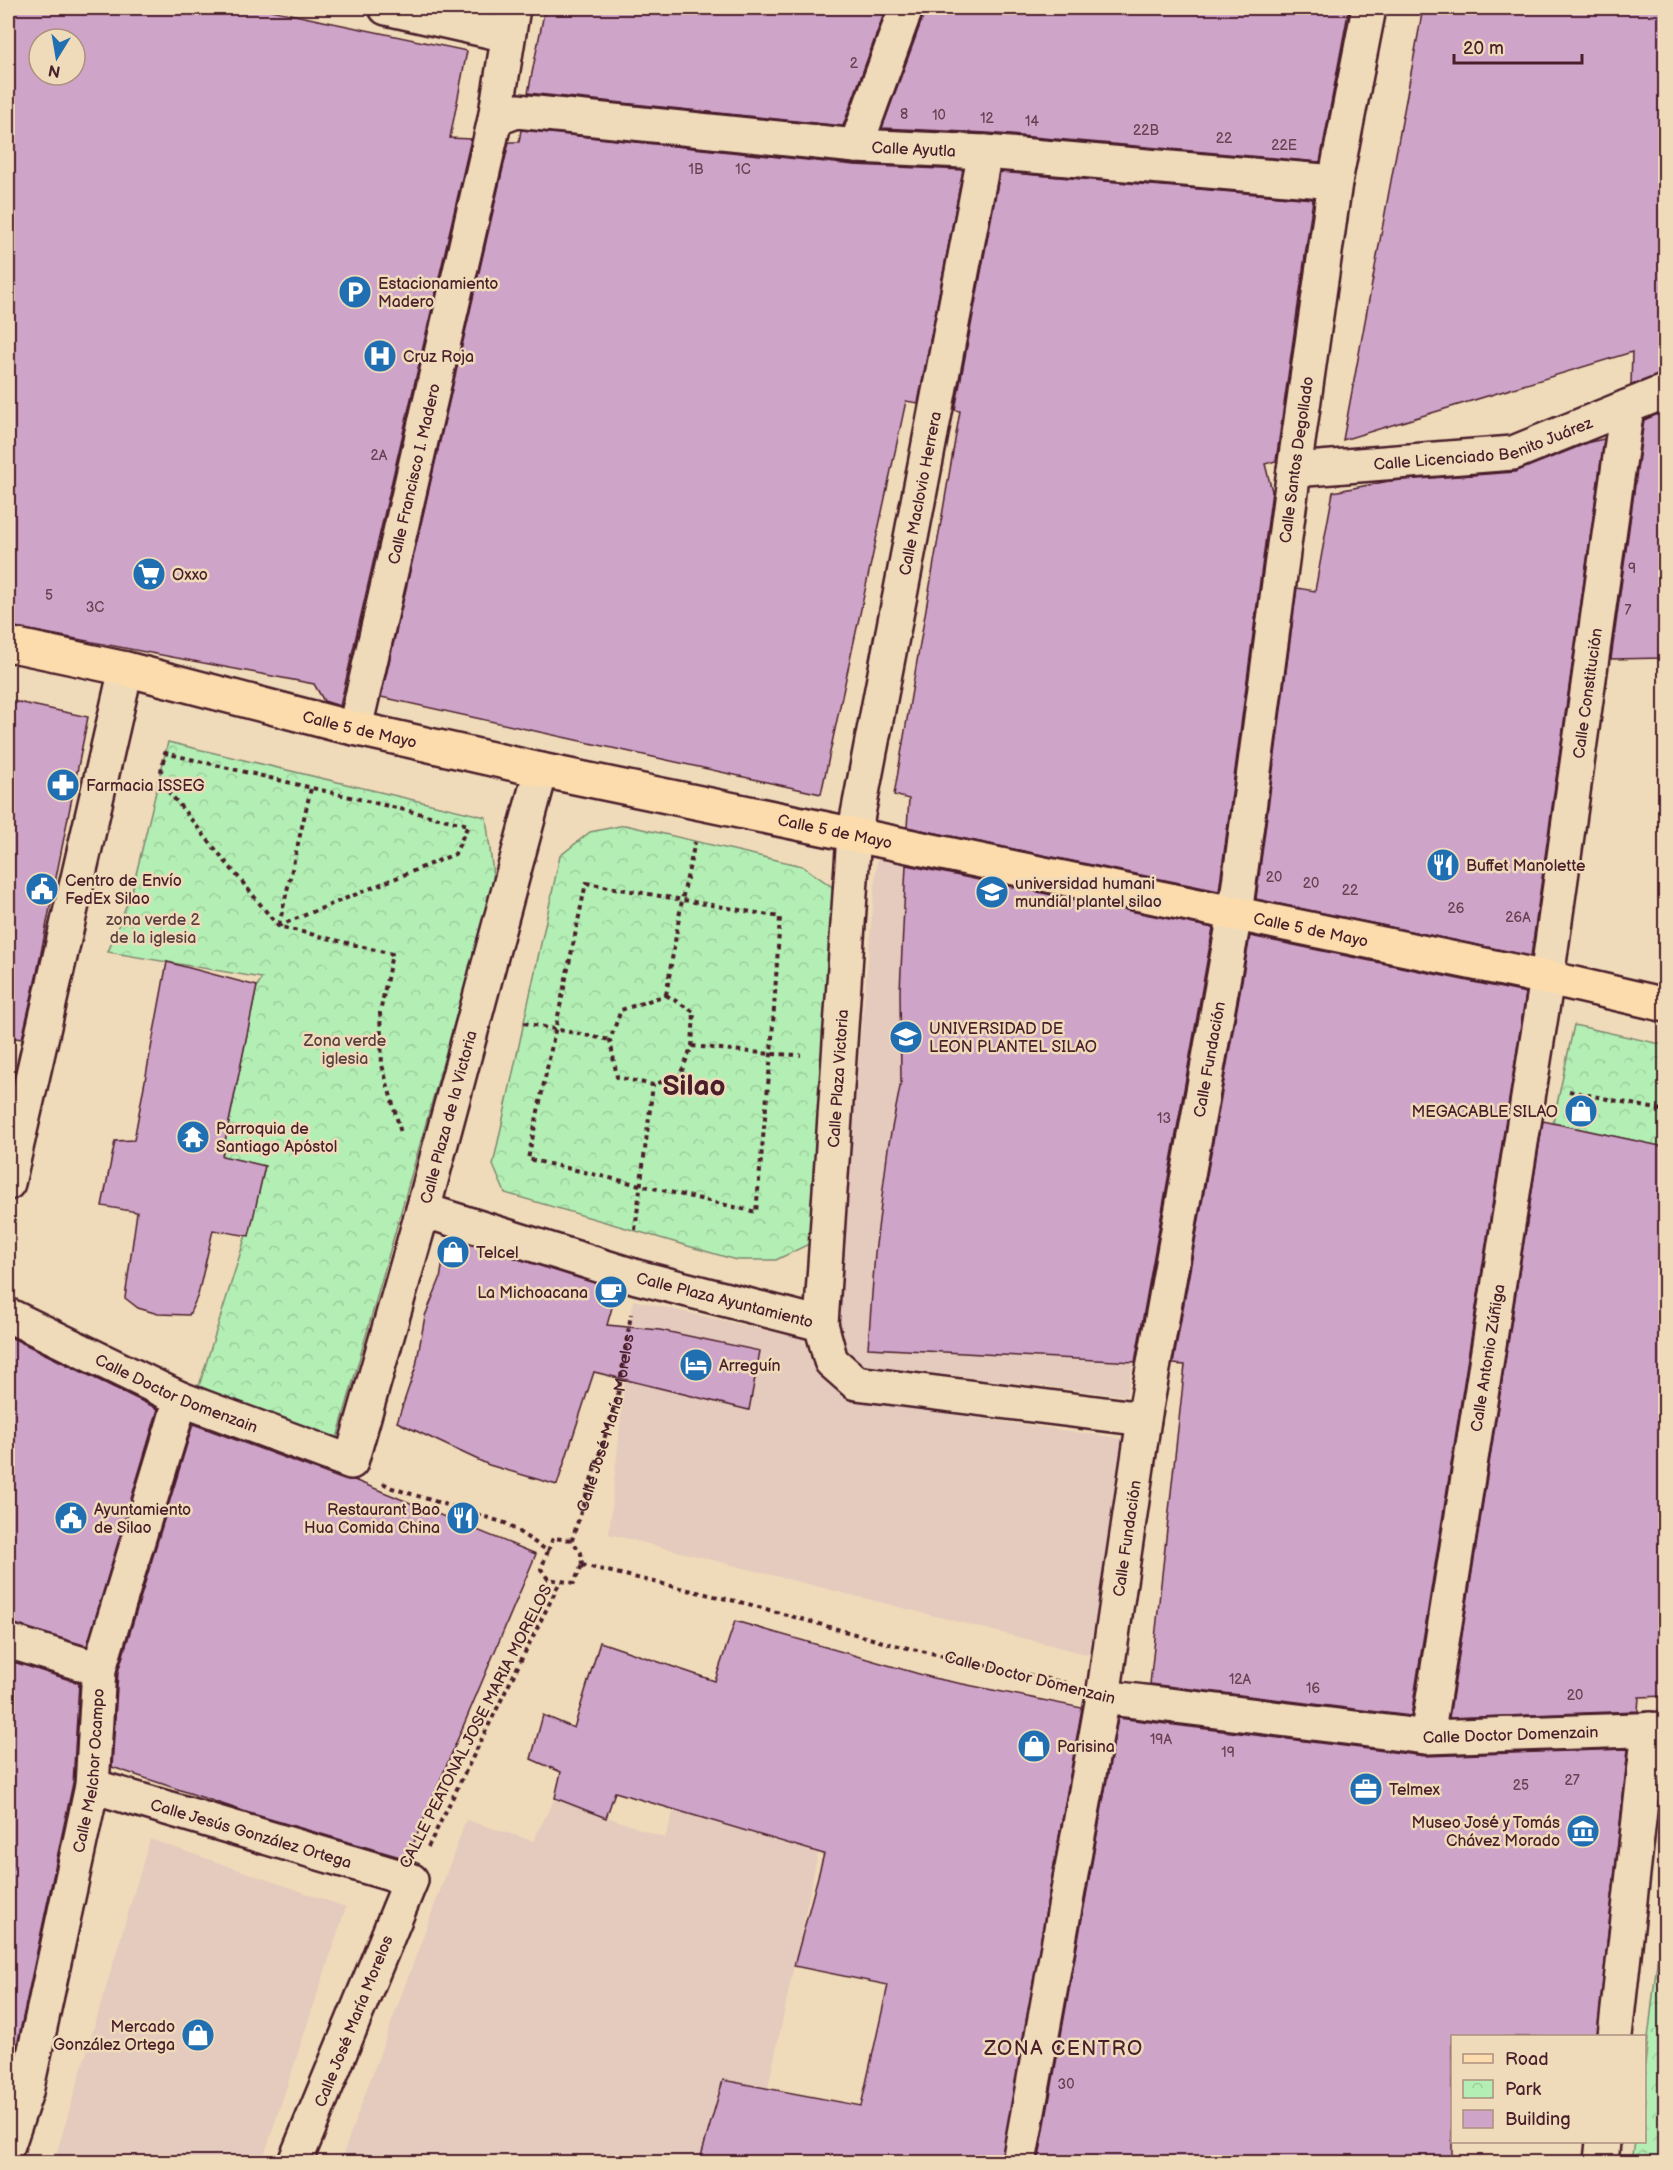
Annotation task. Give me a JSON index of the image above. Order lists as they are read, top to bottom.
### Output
{
  "streets": {
    "main road": ["Calle 5 de Mayo"],
    "street": [
      "Calle Ayutla",
      "Calle Licenciado Benito Juárez",
      "Calle Santos Degollado",
      "Calle Francisco I. Madero",
      "Calle Maclovio Herrera",
      "Calle Constitución",
      "Calle Fundación",
      "Calle Plaza Victoria",
      "Calle Plaza de la Victoria",
      "Calle Plaza Ayuntamiento",
      "Calle Antonio Zúñiga",
      "Calle Doctor Domenzain",
      "Calle José María Morelos",
      "Calle Melchor Ocampo",
      "Calle Jesús González Ortega"
    ],
    "path": ["CALLE PEATONAL JOSE MARIA MORELOS"]
  },
  "crossings": [
    ["Calle Ayutla", "Calle Santos Degollado"],
    ["Calle Ayutla", "Calle Francisco I. Madero"],
    ["Calle Ayutla", "Calle Maclovio Herrera"],
    ["Calle Licenciado Benito Juárez", "Calle Santos Degollado"],
    ["Calle Licenciado Benito Juárez", "Calle Constitución"],
    ["Calle Santos Degollado", "Calle 5 de Mayo"],
    ["Calle Santos Degollado", "Calle Fundación"],
    ["Calle Francisco I. Madero", "Calle 5 de Mayo"],
    ["Calle Maclovio Herrera", "Calle 5 de Mayo"],
    ["Calle Maclovio Herrera", "Calle Plaza Victoria"],
    ["Calle Constitución", "Calle 5 de Mayo"],
    ["Calle Constitución", "Calle Antonio Zúñiga"],
    ["Calle 5 de Mayo", "Calle Fundación"],
    ["Calle 5 de Mayo", "Calle Plaza Victoria"],
    ["Calle 5 de Mayo", "Calle Plaza de la Victoria"],
    ["Calle 5 de Mayo", "Calle Antonio Zúñiga"],
    ["Calle Fundación", "Calle Plaza Ayuntamiento"],
    ["Calle Fundación", "Calle Doctor Domenzain"],
    ["Calle Plaza Victoria", "Calle Plaza Ayuntamiento"],
    ["Calle Plaza de la Victoria", "Calle Plaza Ayuntamiento"],
    ["Calle Plaza de la Victoria", "Calle Doctor Domenzain"],
    ["Calle Plaza Ayuntamiento", "Calle José María Morelos"],
    ["Calle Antonio Zúñiga", "Calle Doctor Domenzain"],
    ["Calle Doctor Domenzain", "Calle José María Morelos"],
    ["Calle Doctor Domenzain", "CALLE PEATONAL JOSE MARIA MORELOS"],
    ["Calle Doctor Domenzain", "Calle Melchor Ocampo"],
    ["Calle José María Morelos", "CALLE PEATONAL JOSE MARIA MORELOS"],
    ["Calle José María Morelos", "Calle Jesús González Ortega"],
    ["CALLE PEATONAL JOSE MARIA MORELOS", "Calle Jesús González Ortega"],
    ["Calle Melchor Ocampo", "Calle Jesús González Ortega"]
  ],
  "districts": ["Silao", "ZONA CENTRO"],
  "parks": ["zona verde 2 de la iglesia", "Zona verde iglesia"],
  "places": {
    "parking": ["Estacionamiento Madero"],
    "hospital": ["Cruz Roja"],
    "supermarket": ["Oxxo"],
    "pharmacy": ["Farmacia ISSEG"],
    "restaurant": ["Buffet Manolette", "Restaurant Bao Hua Comida China"],
    "public building": ["Centro de Envío FedEx Silao", "Ayuntamiento de Silao"],
    "school or university": ["universidad humani mundial plantel silao", "UNIVERSIDAD DE LEON PLANTEL SILAO"],
    "shop": [
      "MEGACABLE SILAO",
      "Telcel",
      "Parisina",
      "Mercado González Ortega"
    ],
    "temple": ["Parroquia de Santiago Apóstol"],
    "cafe": ["La Michoacana"],
    "hotel": ["Arreguín"],
    "office": ["Telmex"],
    "museum": ["Museo José y Tomás Chávez Morado"]
  },
  "house_numbers": [
    "2",
    "8",
    "10",
    "12",
    "14",
    "22B",
    "22",
    "22E",
    "1B",
    "1C",
    "2A",
    "9",
    "5",
    "3C",
    "7",
    "20",
    "20",
    "22",
    "26",
    "26A",
    "13",
    "12A",
    "16",
    "20",
    "19A",
    "19",
    "27",
    "25",
    "30"
  ],
  "legend": ["Road", "Park", "Building"],
  "scale_bar": "20 m",
  "north": "bottom"
}
